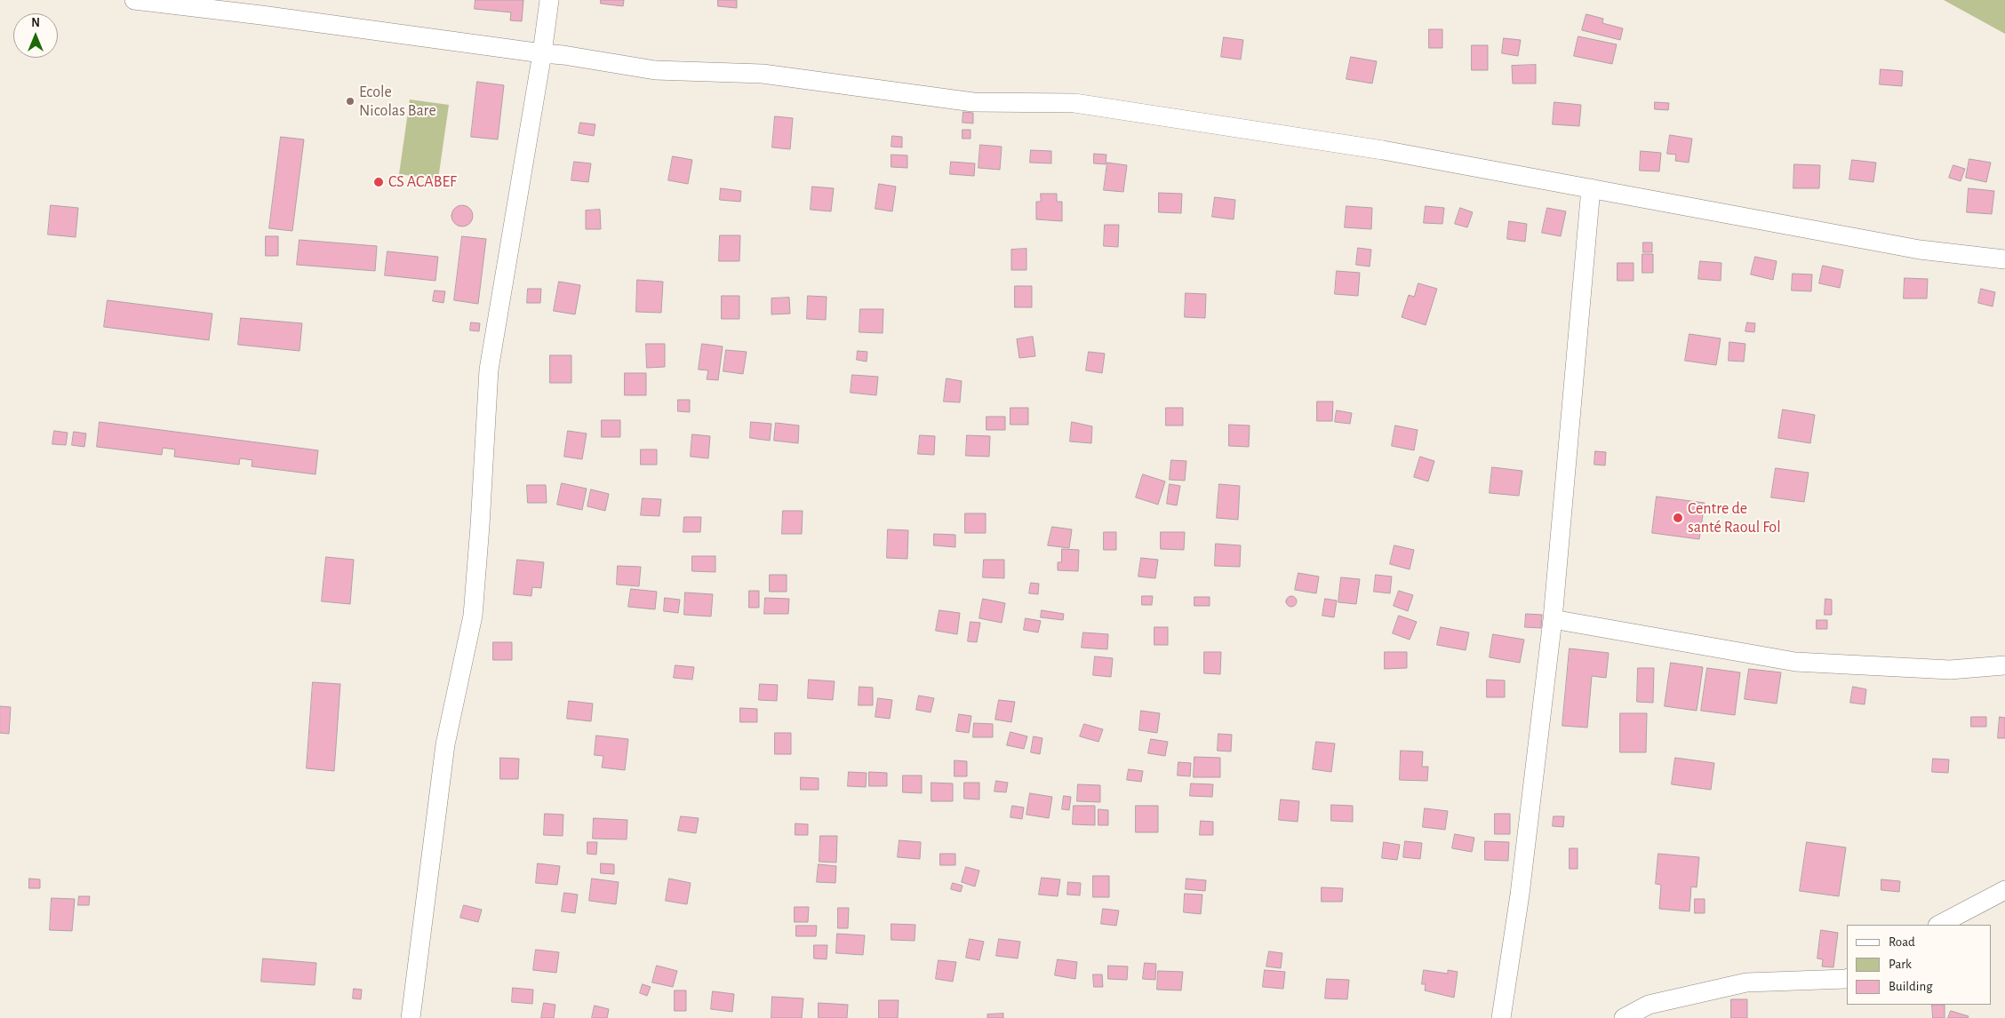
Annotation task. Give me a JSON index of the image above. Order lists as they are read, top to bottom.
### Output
{
  "places": ["Ecole Nicolas Bare", "CS ACABEF", "Centre de santé Raoul Fol"],
  "legend": ["Road", "Park", "Building"],
  "north": "top"
}
